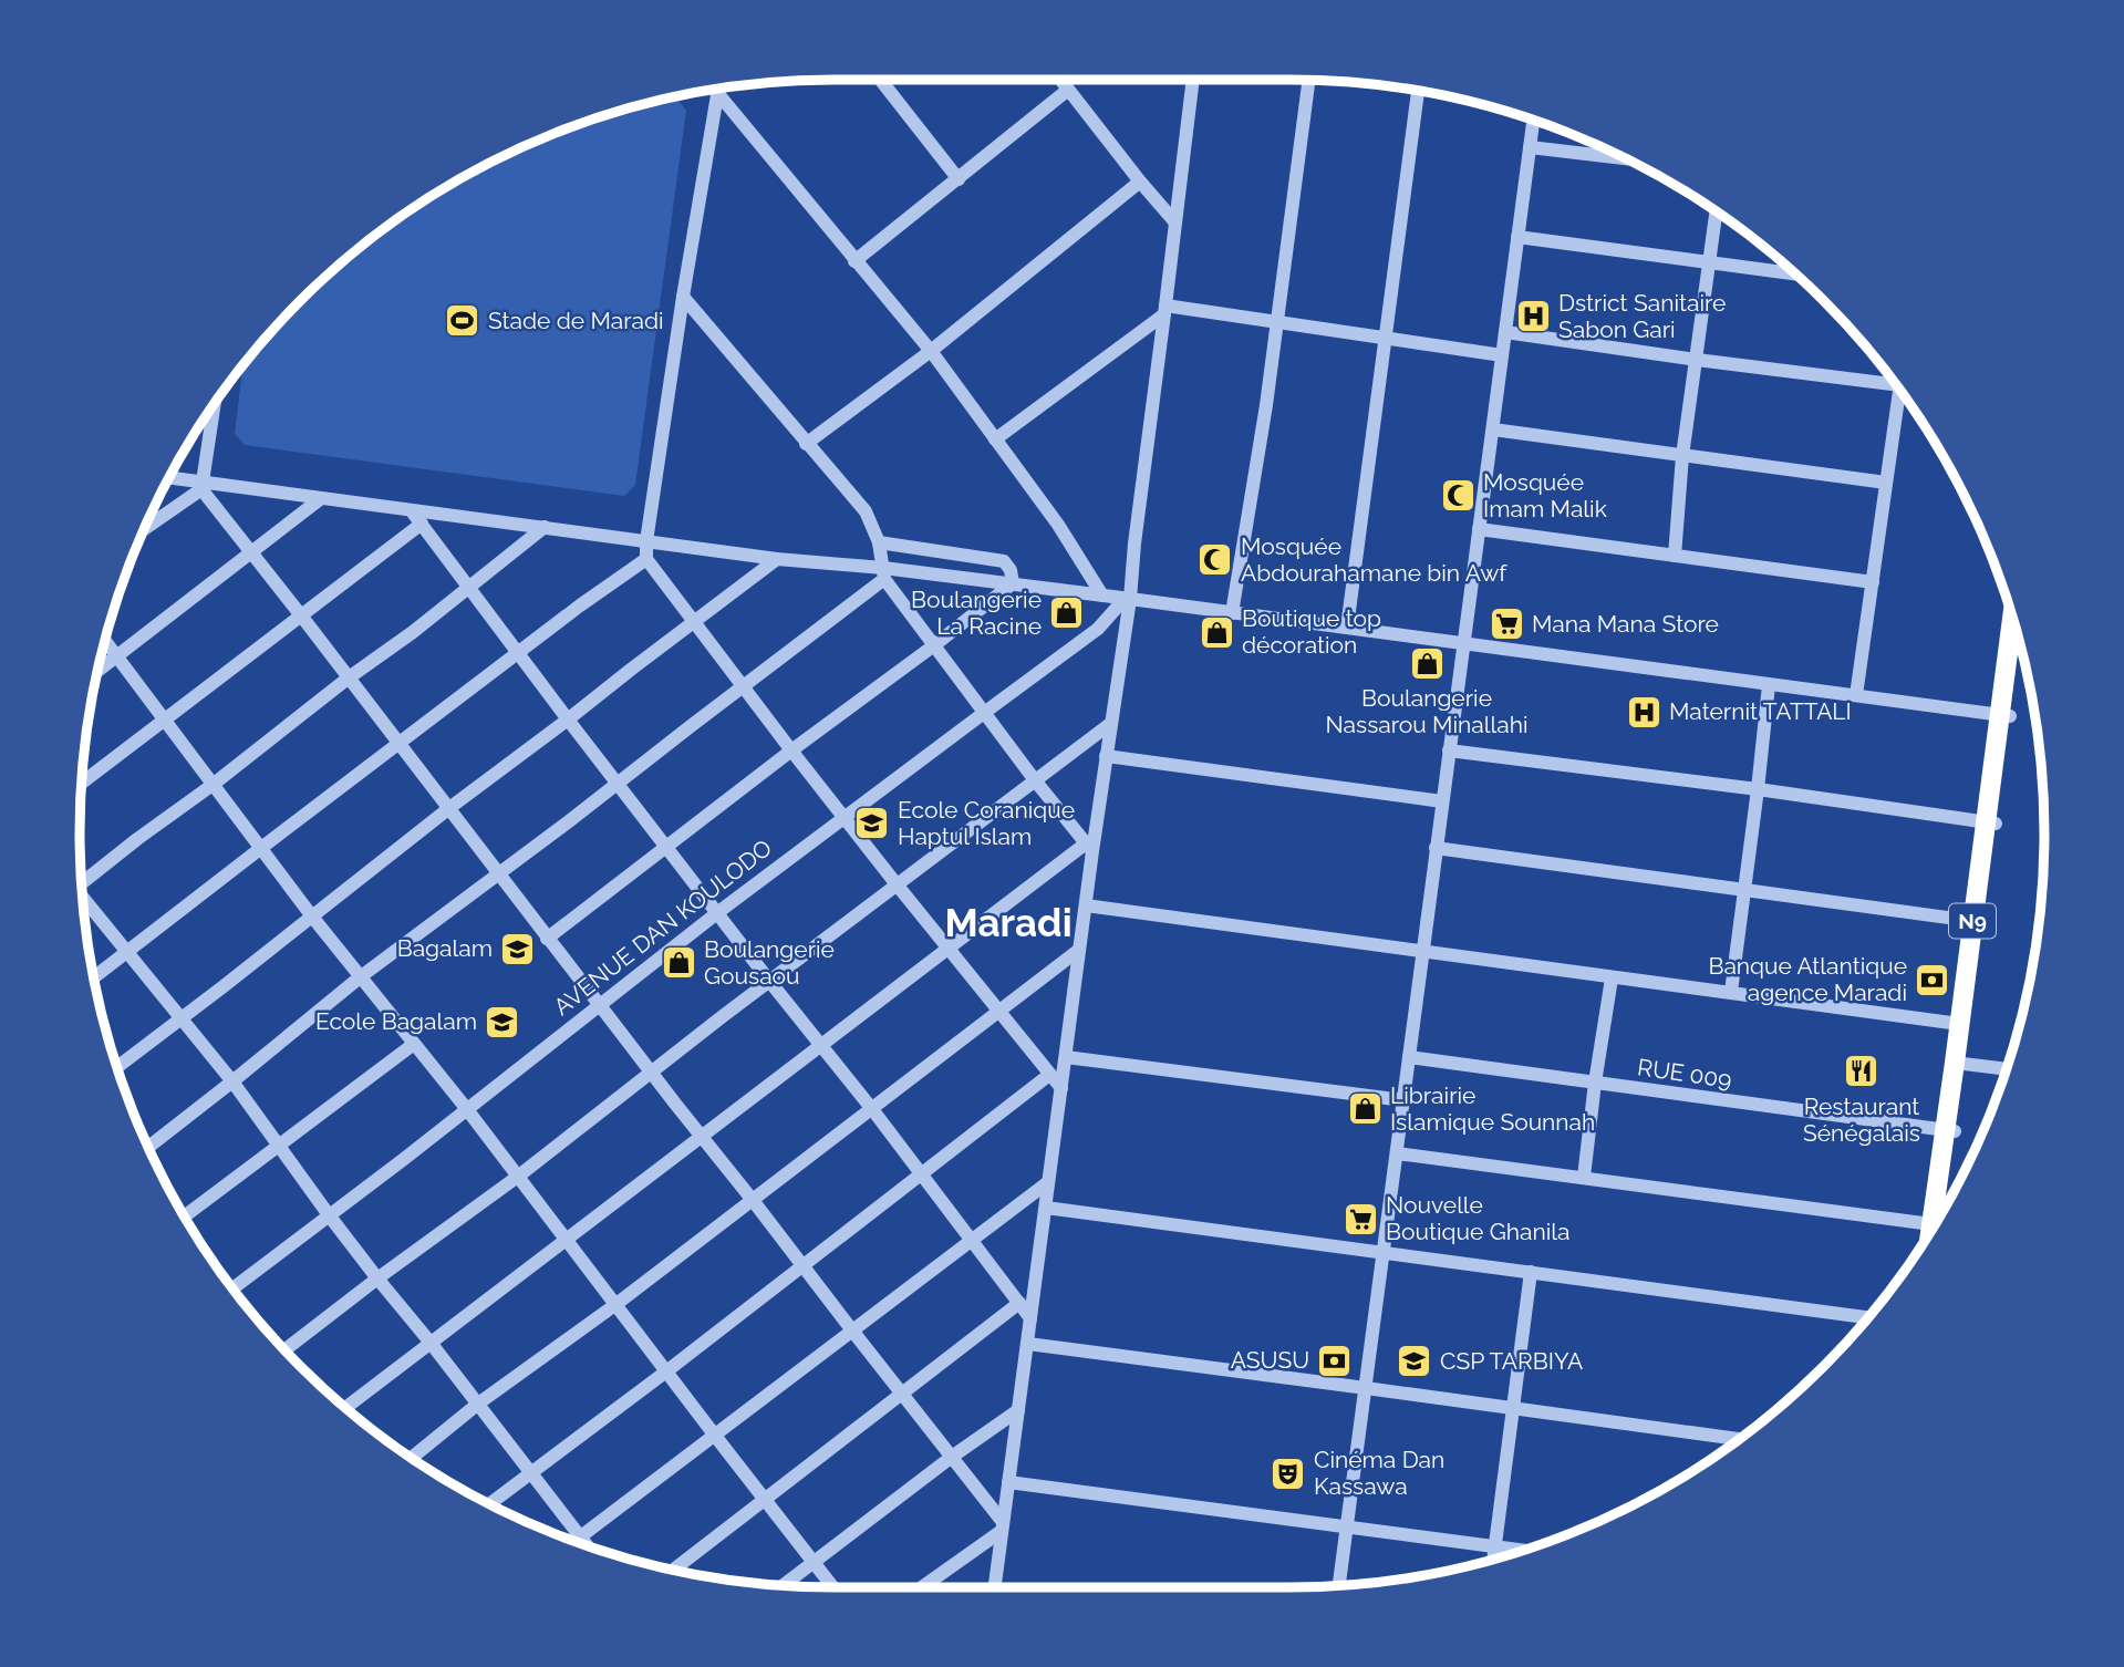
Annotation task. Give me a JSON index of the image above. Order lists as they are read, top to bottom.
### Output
{
  "streets": {
    "highway": ["N9"],
    "street": ["AVENUE DAN KOULODO", "RUE 009"]
  },
  "crossings": [
    ["N9", "RUE 009"]
  ],
  "districts": ["Maradi"],
  "places": {
    "hospital": ["Dstrict Sanitaire Sabon Gari", "Maternit TATTALI"],
    "sports": ["Stade de Maradi"],
    "mosque": ["Mosquée Imam Malik", "Mosquée Abdourahamane bin Awf"],
    "shop": [
      "Boulangerie La Racine",
      "Boutique top décoration",
      "Boulangerie Nassarou Minallahi",
      "Boulangerie Gousaou",
      "Librairie Islamique Sounnah"
    ],
    "supermarket": ["Mana Mana Store", "Nouvelle Boutique Ghanila"],
    "school or university": [
      "Ecole Coranique Haptul Islam",
      "Bagalam",
      "Ecole Bagalam",
      "CSP TARBIYA"
    ],
    "bank": ["Banque Atlantique agence Maradi", "ASUSU"],
    "restaurant": ["Restaurant Sénégalais"],
    "theatre": ["Cinéma Dan Kassawa"]
  }
}
